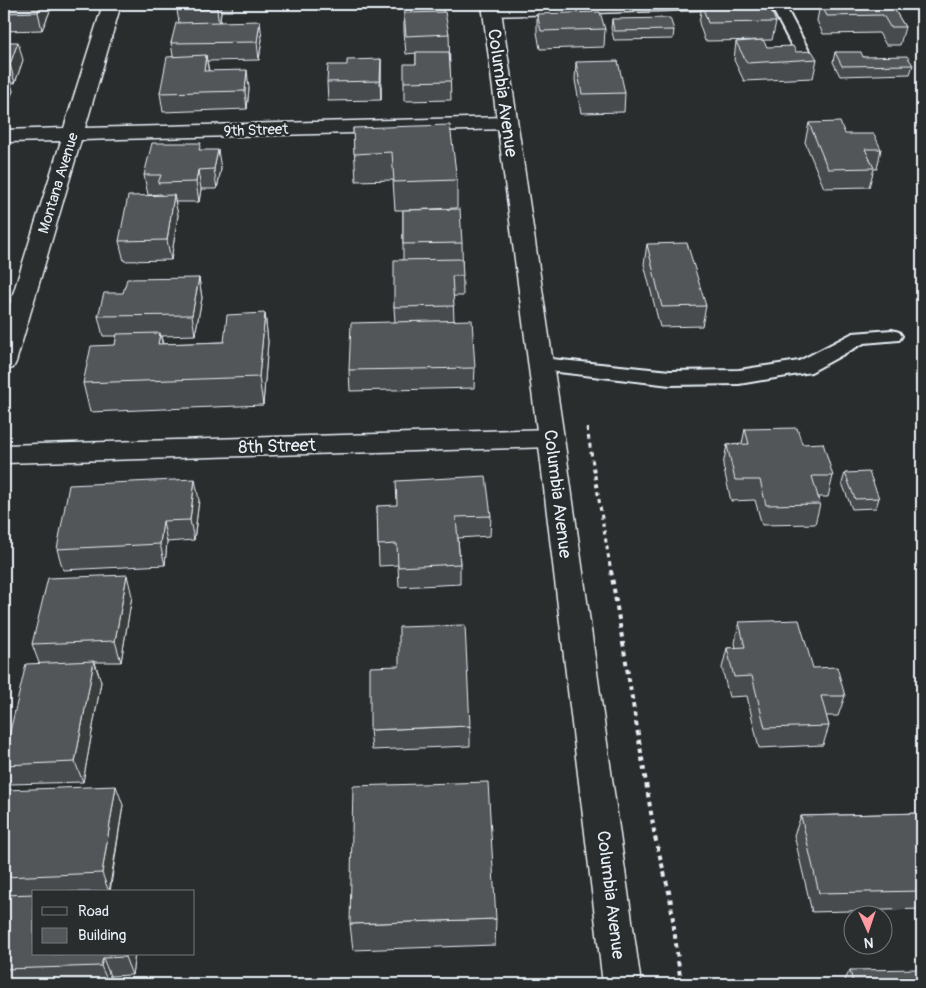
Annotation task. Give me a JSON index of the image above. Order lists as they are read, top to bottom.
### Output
{
  "streets": {
    "street": [
      "Columbia Avenue",
      "9th Street",
      "Montana Avenue",
      "8th Street"
    ]
  },
  "crossings": [
    ["Columbia Avenue", "9th Street"],
    ["Columbia Avenue", "8th Street"],
    ["9th Street", "Montana Avenue"]
  ],
  "legend": ["Road", "Building"],
  "north": "bottom"
}
